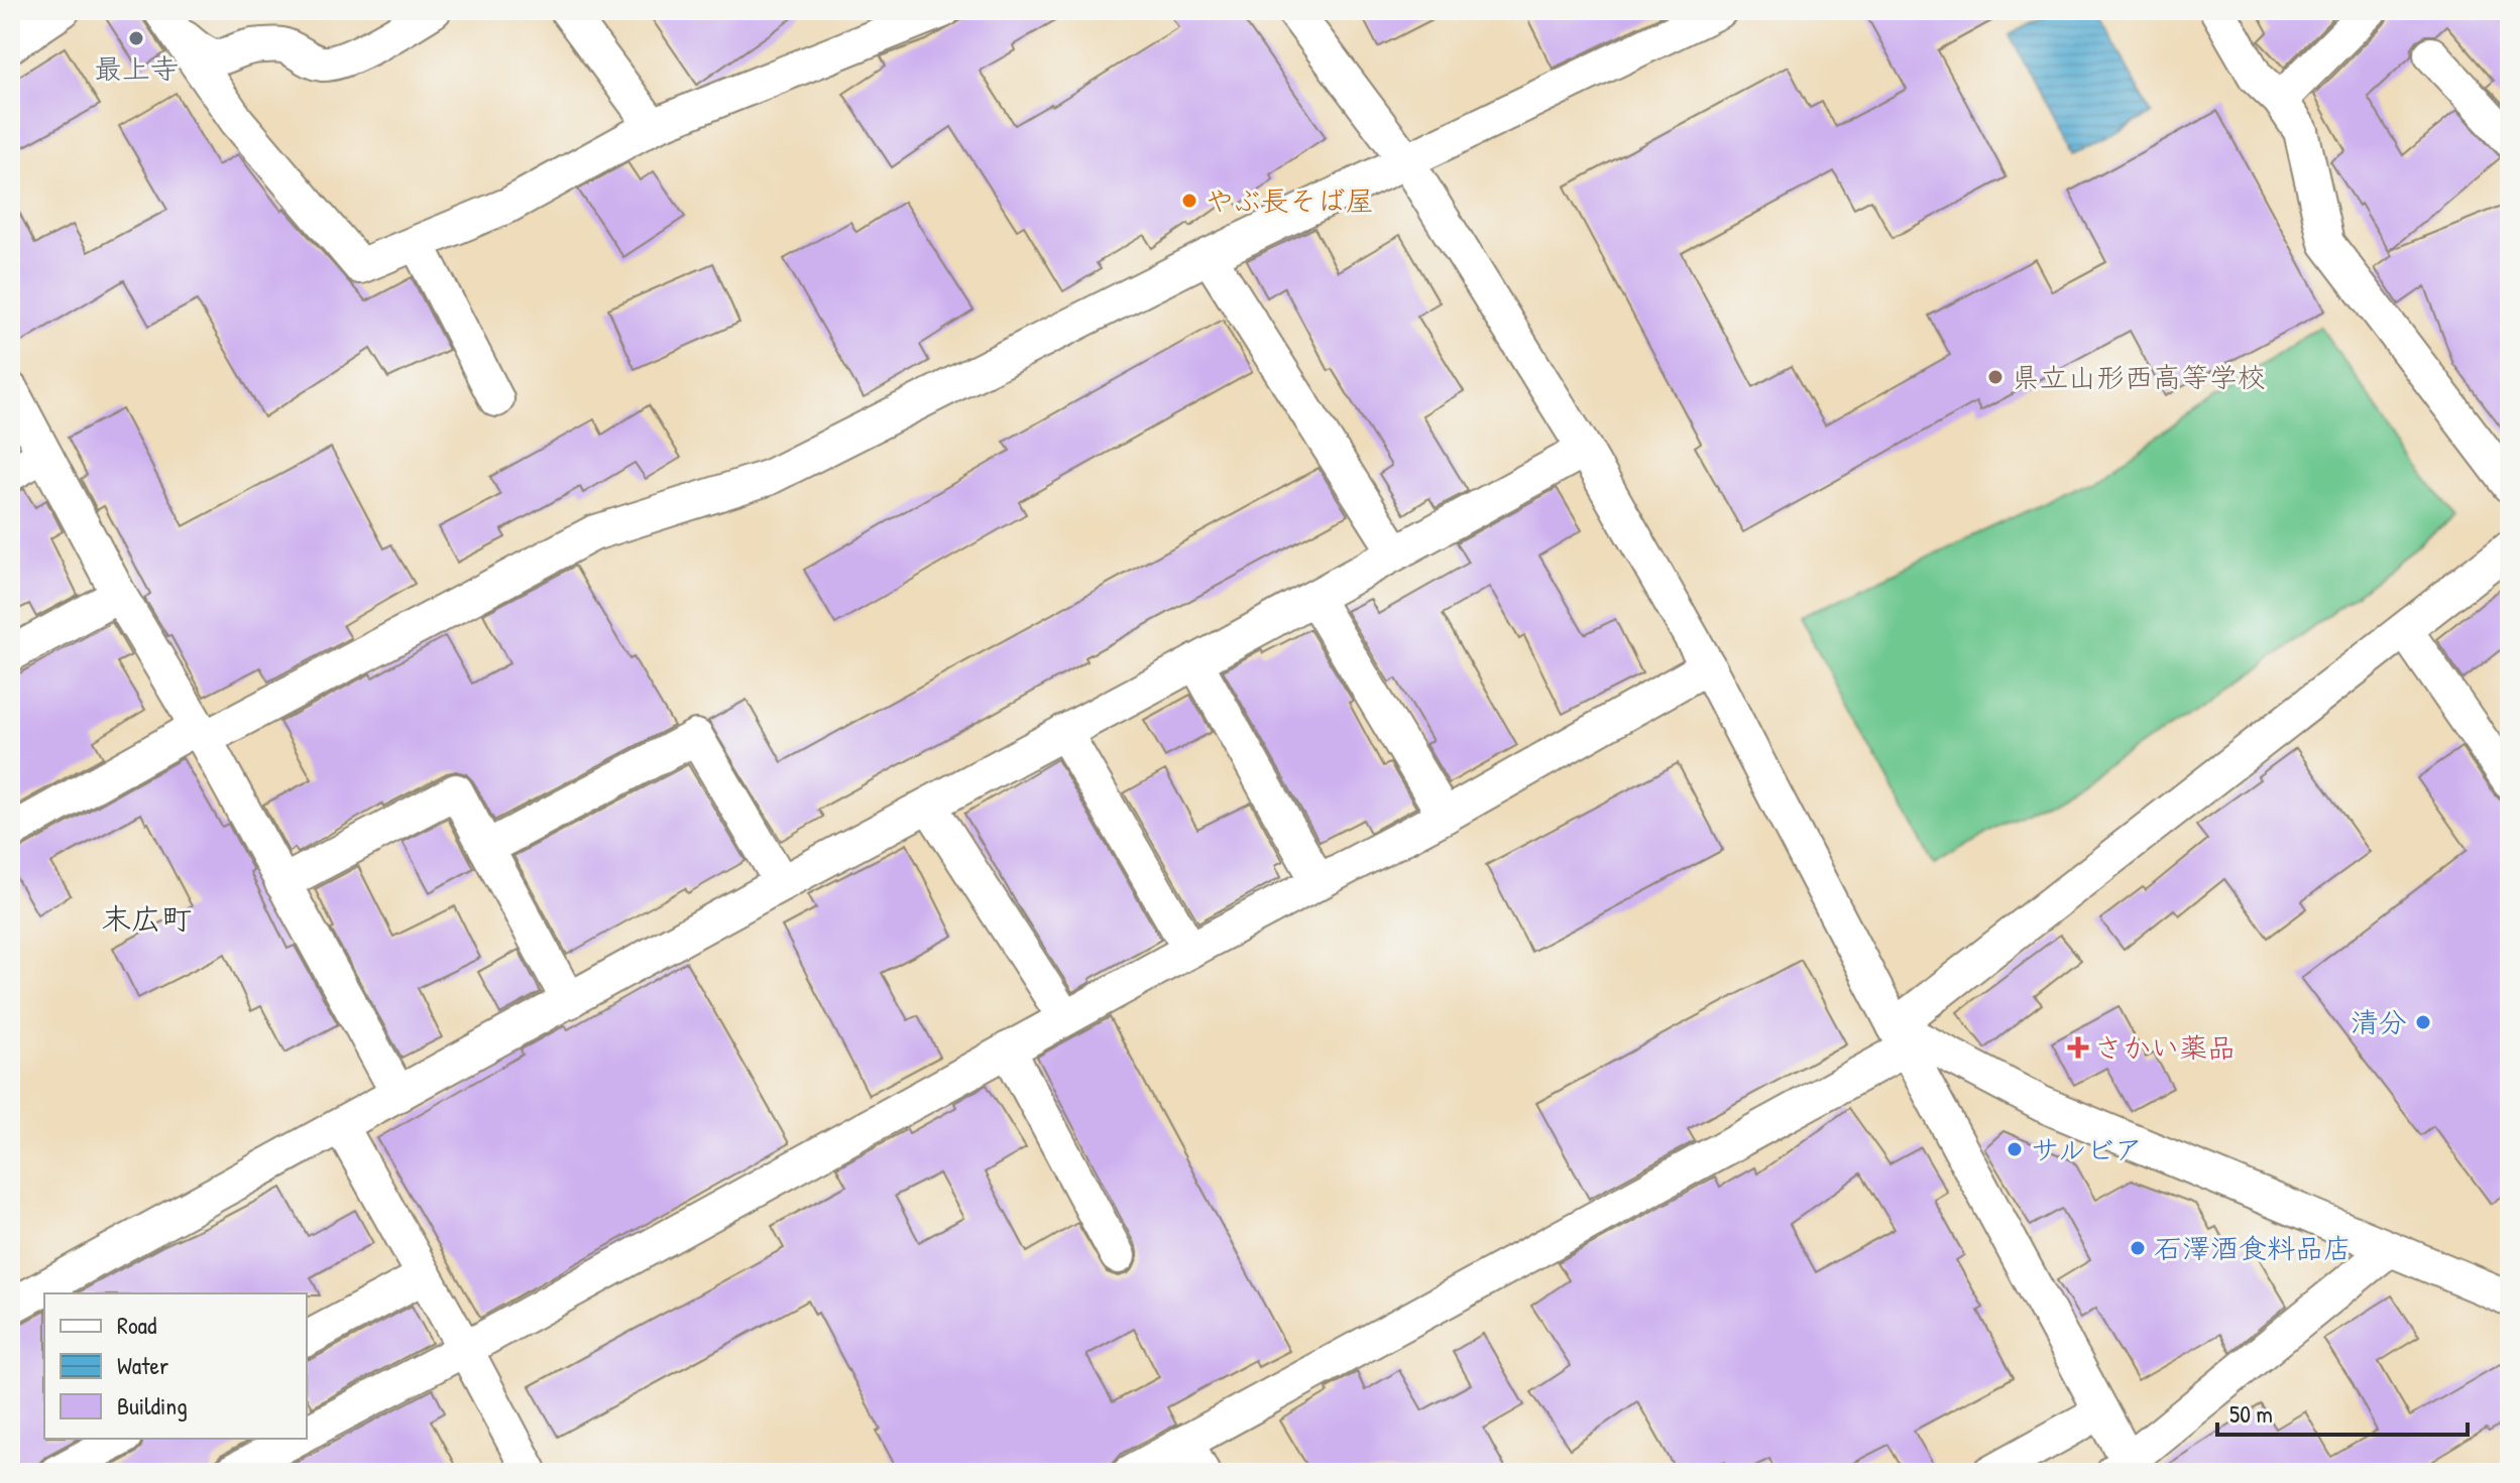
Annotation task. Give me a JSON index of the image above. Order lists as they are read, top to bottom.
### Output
{
  "districts": ["末広町"],
  "places": {
    "other": [
      "最上寺",
      "やぶ長そば屋",
      "県立山形西高等学校",
      "清分",
      "サルビア",
      "石澤酒食料品店"
    ],
    "health": ["さかい薬品"]
  },
  "legend": ["Road", "Water", "Building"],
  "scale_bar": "50 m"
}
